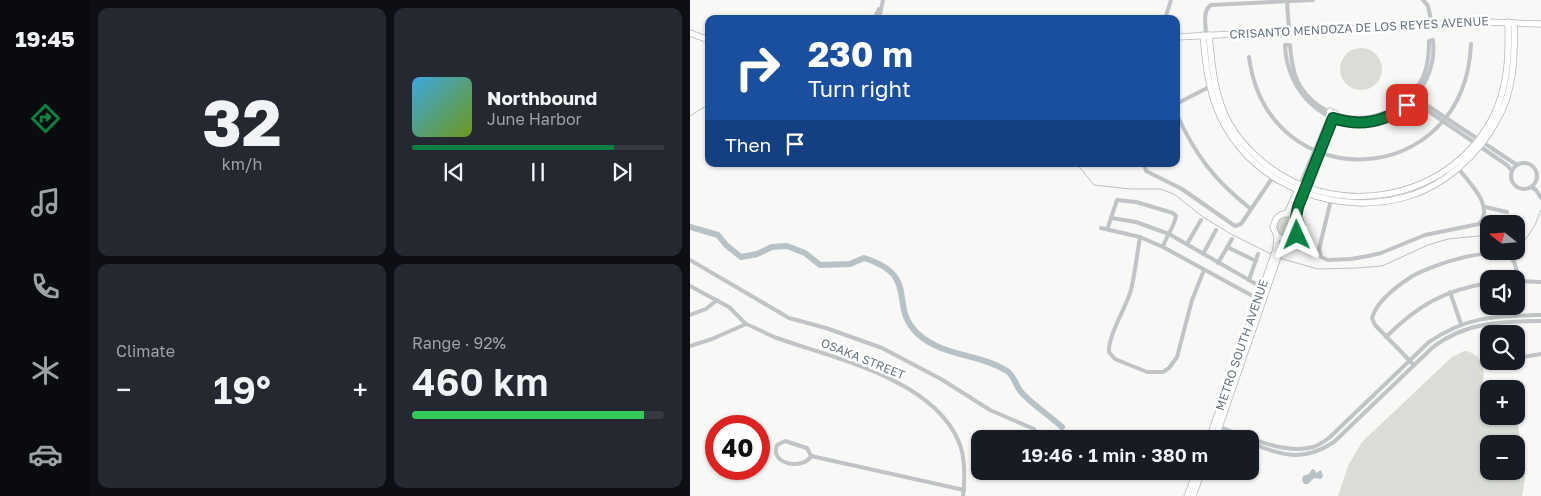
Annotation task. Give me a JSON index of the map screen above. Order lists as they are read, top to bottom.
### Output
{
  "streets": {
    "street": ["CRISANTO MENDOZA DE LOS REYES AVENUE", "METRO SOUTH AVENUE", "OSAKA STREET"]
  },
  "north": "left",
  "page": {
    "tabs": "19:45",
    "tile": [
      ["32", "km/h"],
      "Climate",
      ["Range · 92%", "460 km"]
    ],
    "turn": ["230 m", "Turn right"],
    "song": ["Northbound", "June Harbor"],
    "then": "Then",
    "map_buttons": ["+", "−"],
    "heat": ["−", "19°", "+"],
    "limit": "40",
    "trip": "19:46 · 1 min · 380 m"
  }
}
